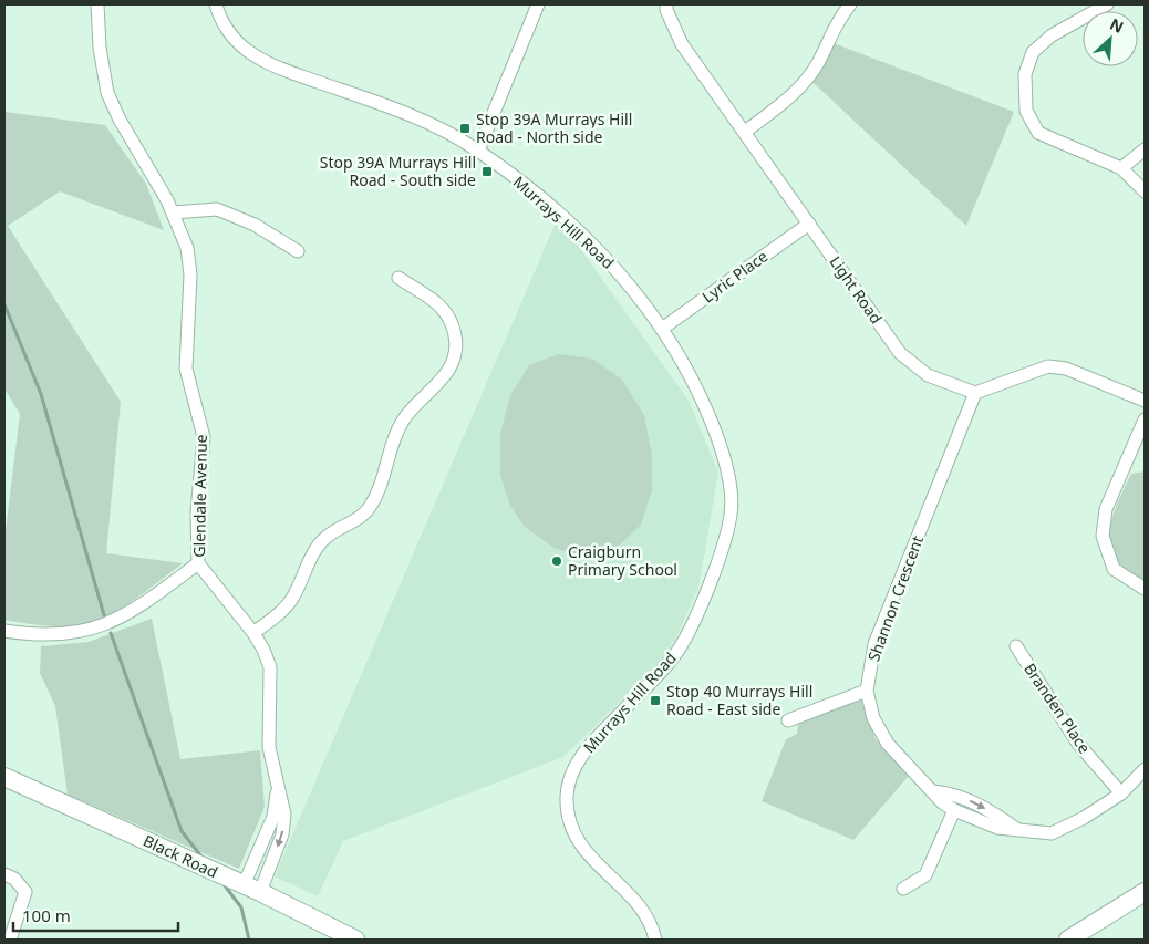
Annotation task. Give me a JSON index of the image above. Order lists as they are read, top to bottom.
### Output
{
  "streets": {
    "main road": ["Black Road"],
    "street": [
      "Murrays Hill Road",
      "Lyric Place",
      "Light Road",
      "Glendale Avenue",
      "Shannon Crescent",
      "Branden Place"
    ]
  },
  "crossings": [
    ["Murrays Hill Road", "Lyric Place"],
    ["Lyric Place", "Light Road"],
    ["Light Road", "Shannon Crescent"],
    ["Glendale Avenue", "Black Road"],
    ["Shannon Crescent", "Branden Place"]
  ],
  "places": {
    "transit": ["Stop 39A Murrays Hill Road - North side", "Stop 39A Murrays Hill Road - South side", "Stop 40 Murrays Hill Road - East side"],
    "other": ["Craigburn Primary School"]
  },
  "scale_bar": "100 m",
  "north": "top right"
}
